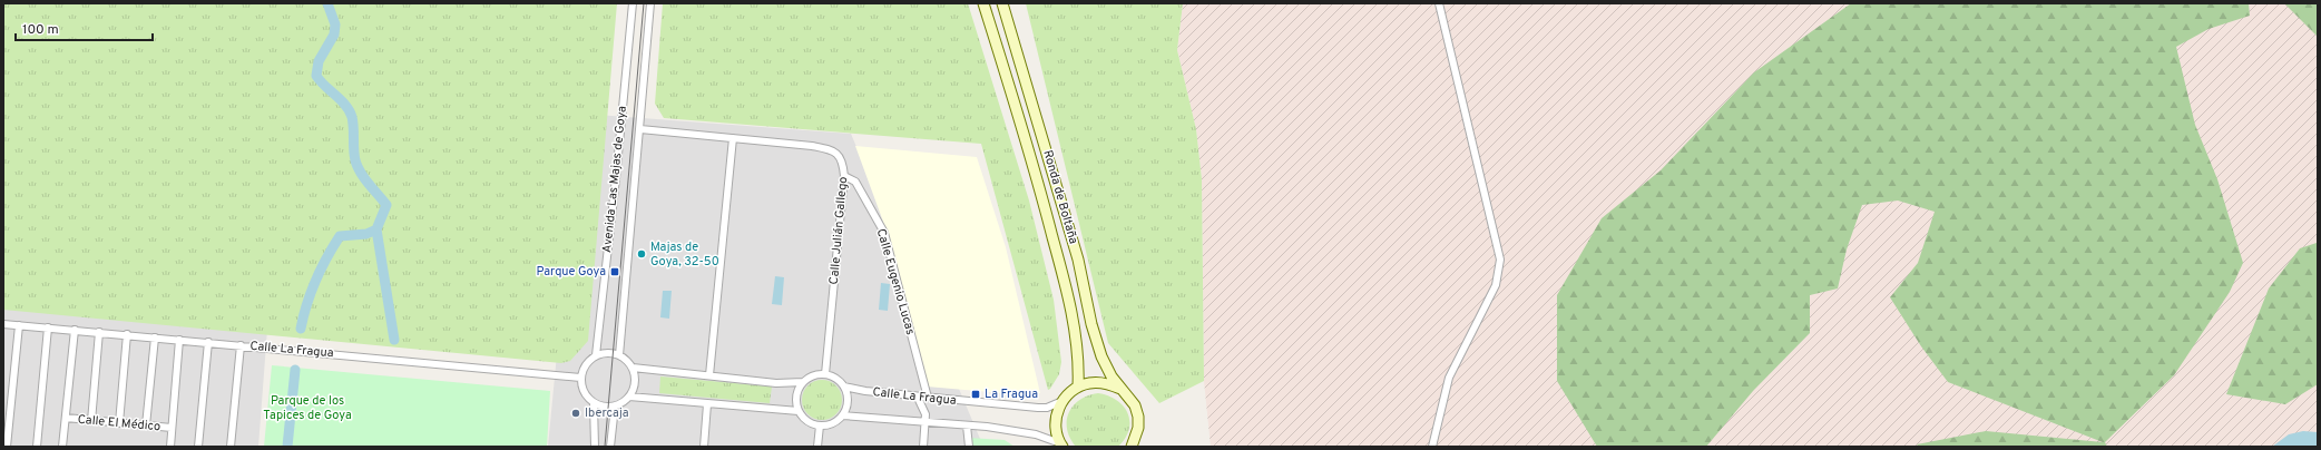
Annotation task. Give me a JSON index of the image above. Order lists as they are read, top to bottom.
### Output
{
  "streets": {
    "main road": ["Ronda de Boltaña"],
    "street": [
      "Avenida Las Majas de Goya",
      "Calle Julián Gallego",
      "Calle Eugenio Lucas",
      "Calle La Fragua",
      "Calle El Médico"
    ]
  },
  "crossings": [
    ["Avenida Las Majas de Goya", "Calle Julián Gallego"],
    ["Avenida Las Majas de Goya", "Calle La Fragua"],
    ["Calle Julián Gallego", "Calle Eugenio Lucas"],
    ["Calle Julián Gallego", "Calle La Fragua"],
    ["Calle Eugenio Lucas", "Calle La Fragua"]
  ],
  "parks": ["Parque de los Tapices de Goya"],
  "places": {
    "other": ["Majas de Goya, 32-50", "Ibercaja"],
    "transit": ["Parque Goya", "La Fragua"]
  },
  "scale_bar": "100 m"
}
